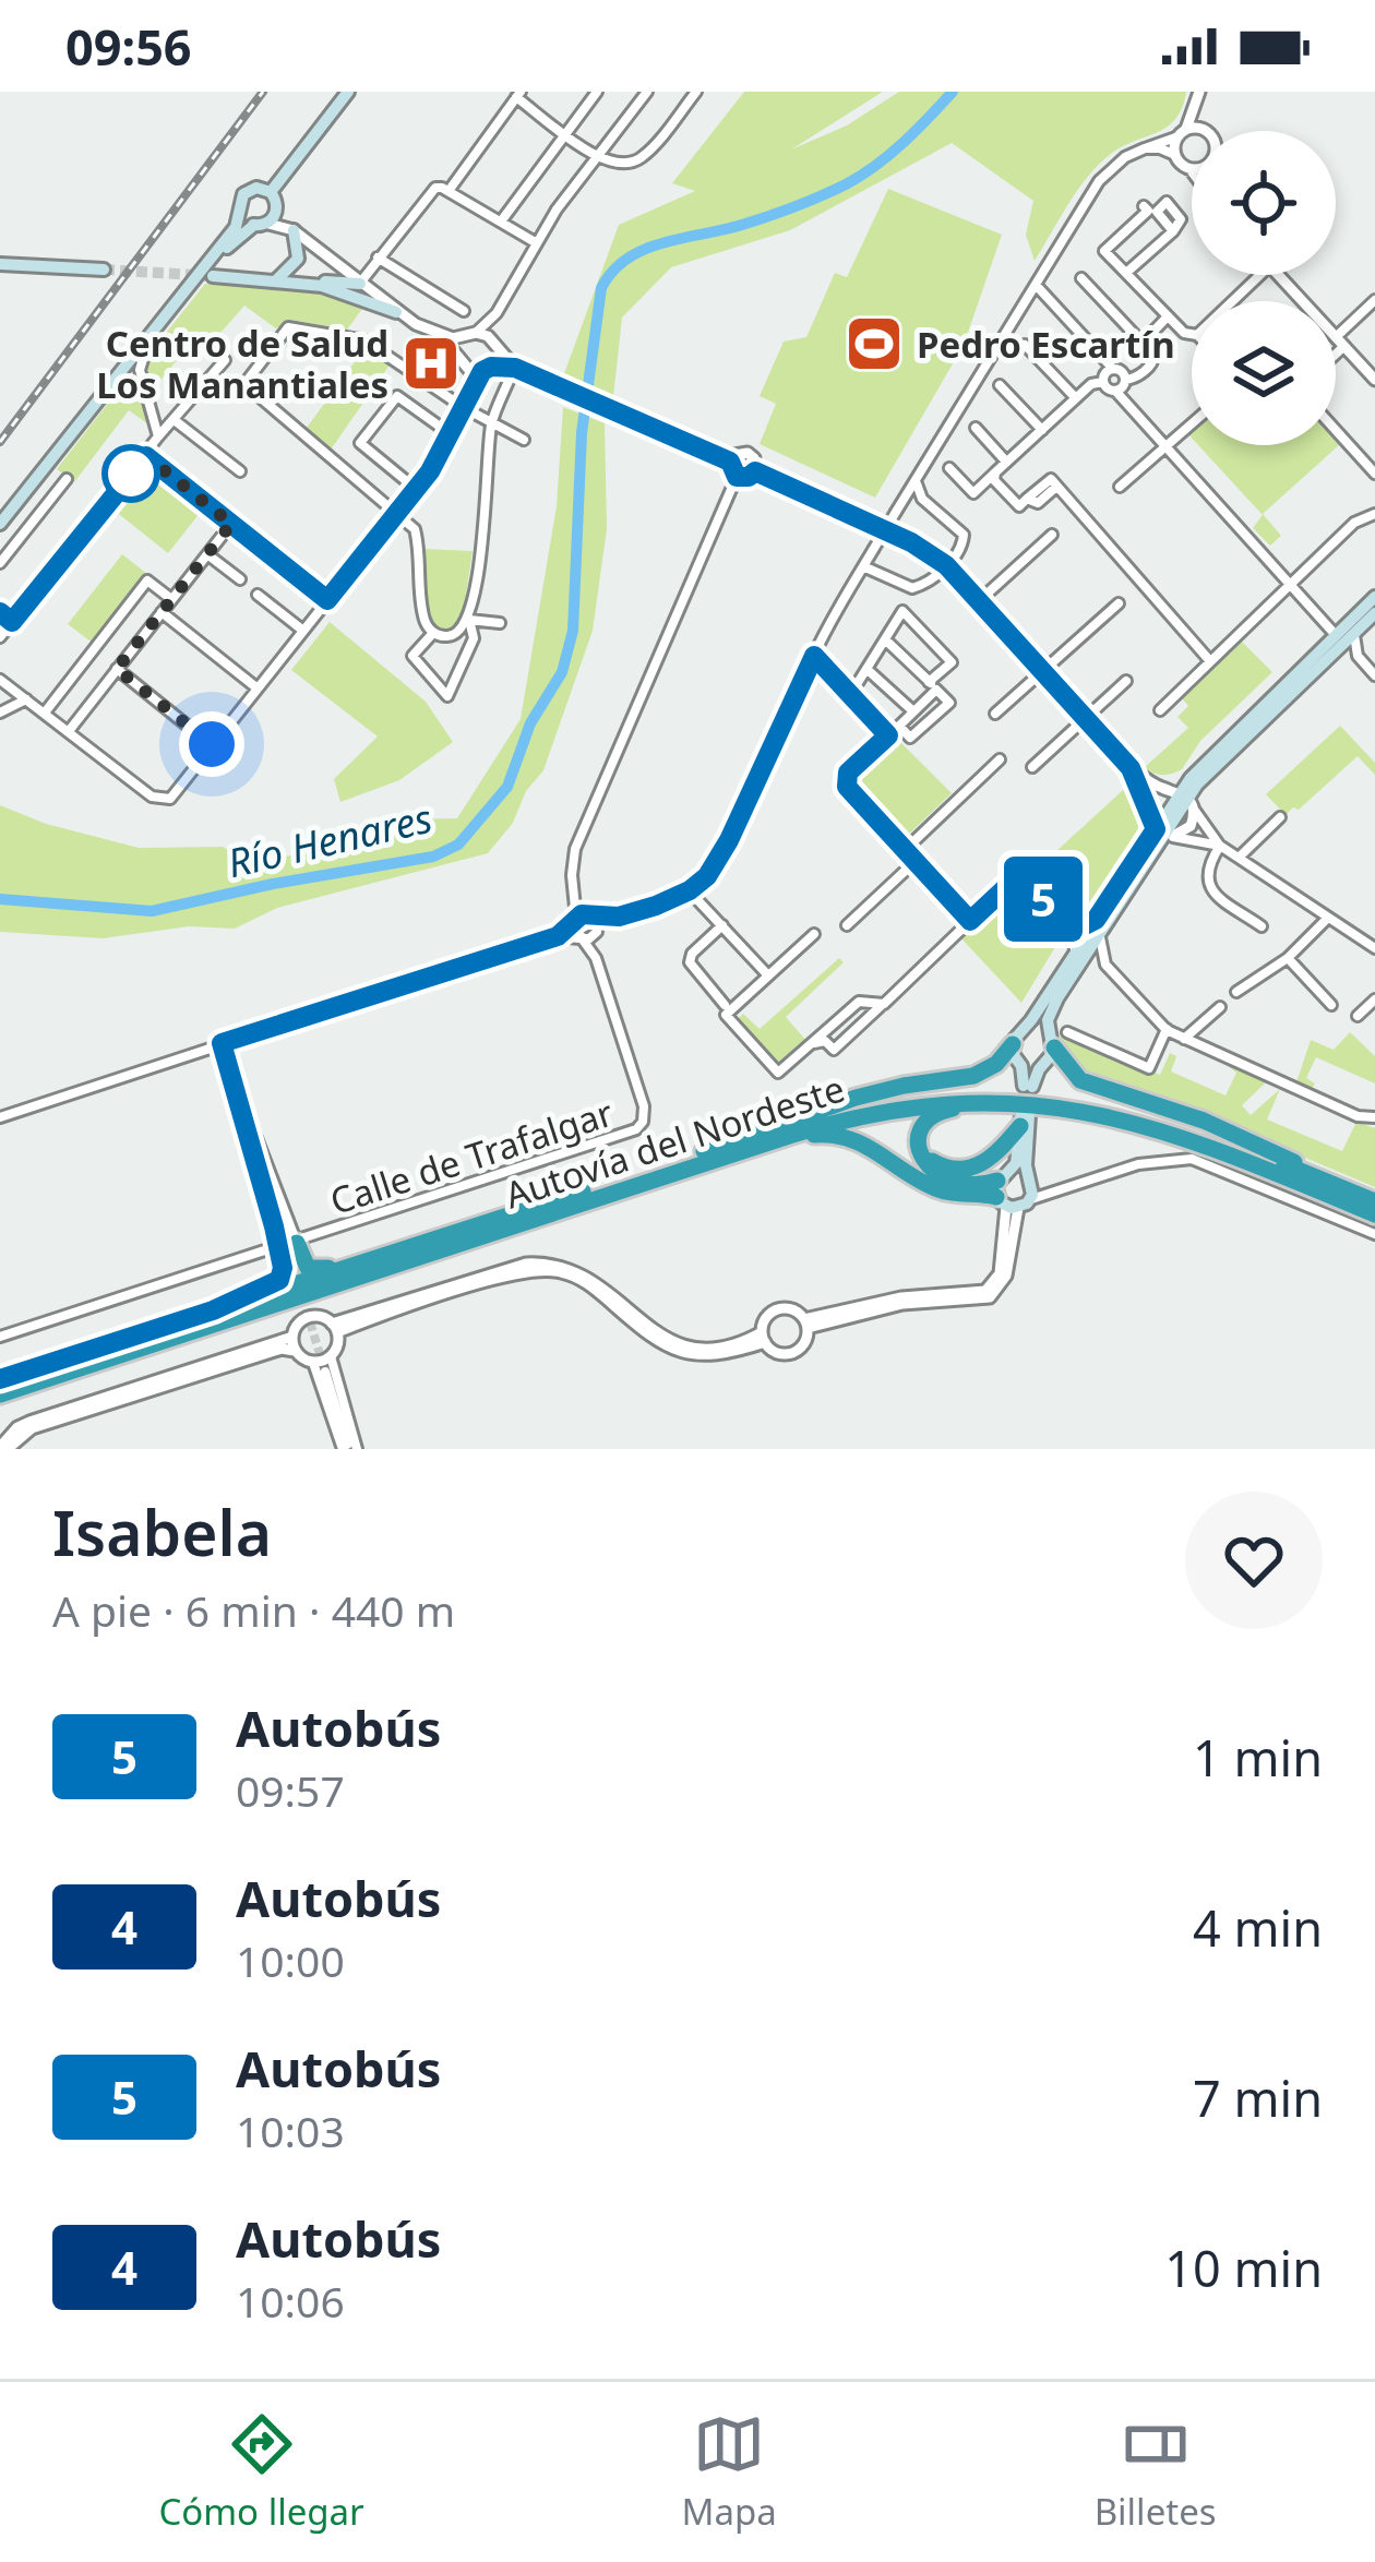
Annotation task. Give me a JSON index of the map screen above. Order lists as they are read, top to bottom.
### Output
{
  "streets": {
    "highway": ["Autovía del Nordeste"],
    "street": ["Calle de Trafalgar"]
  },
  "water": ["Río Henares"],
  "places": {
    "sports": ["Pedro Escartín"],
    "hospital": ["Centro de Salud Los Manantiales"]
  },
  "lines": ["bus line 5"],
  "page": {
    "status": "09:56",
    "on_map": "5",
    "heading": ["Isabela", "A pie · 6 min · 440 m"],
    "list": [
      {
        "mark": "5",
        "name": "Autobús",
        "note": "09:57",
        "value": "1 min"
      },
      {
        "mark": "4",
        "name": "Autobús",
        "note": "10:00",
        "value": "4 min"
      },
      {
        "mark": "5",
        "name": "Autobús",
        "note": "10:03",
        "value": "7 min"
      },
      {
        "mark": "4",
        "name": "Autobús",
        "note": "10:06",
        "value": "10 min"
      }
    ],
    "tabs": ["Cómo llegar", "Mapa", "Billetes"]
  }
}
